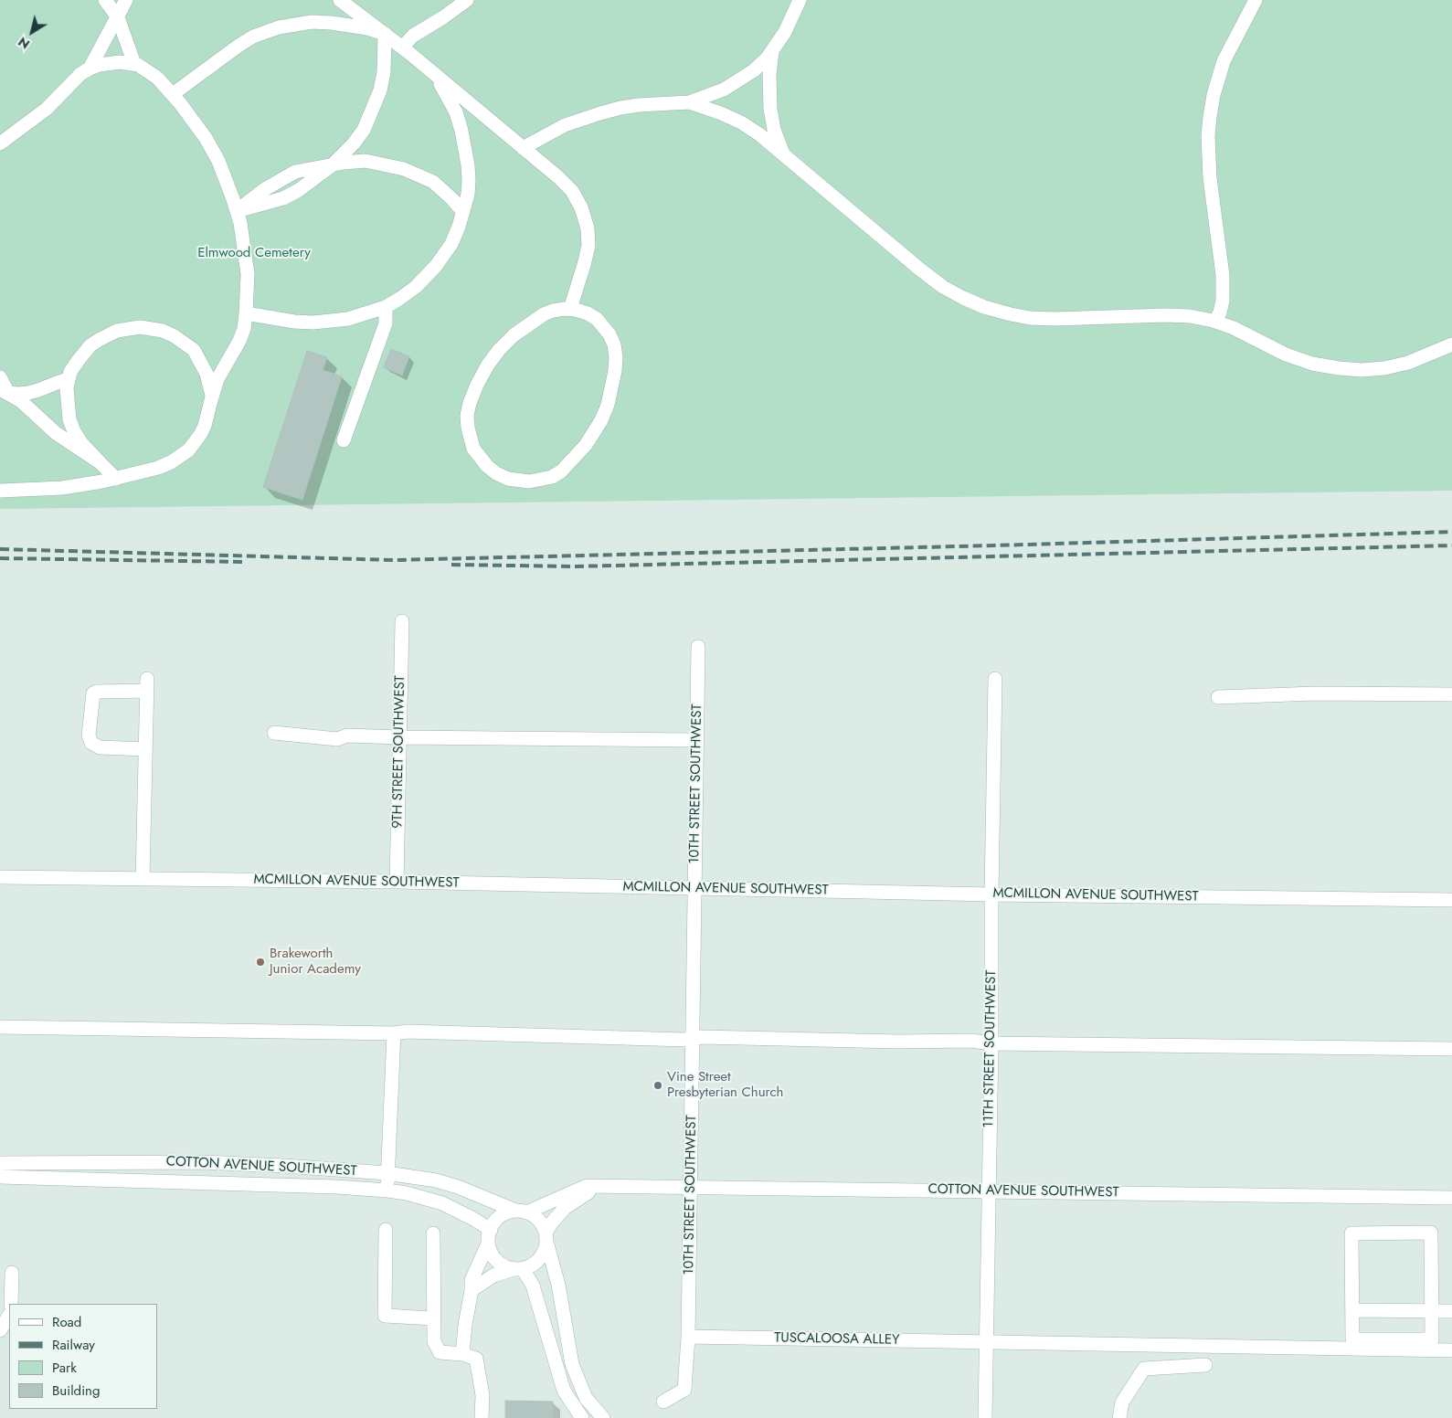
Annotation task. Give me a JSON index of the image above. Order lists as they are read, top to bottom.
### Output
{
  "streets": {
    "street": [
      "9TH STREET SOUTHWEST",
      "10TH STREET SOUTHWEST",
      "MCMILLON AVENUE SOUTHWEST",
      "11TH STREET SOUTHWEST",
      "COTTON AVENUE SOUTHWEST",
      "TUSCALOOSA ALLEY"
    ]
  },
  "crossings": [
    ["9TH STREET SOUTHWEST", "MCMILLON AVENUE SOUTHWEST"],
    ["10TH STREET SOUTHWEST", "MCMILLON AVENUE SOUTHWEST"],
    ["10TH STREET SOUTHWEST", "COTTON AVENUE SOUTHWEST"],
    ["10TH STREET SOUTHWEST", "TUSCALOOSA ALLEY"],
    ["MCMILLON AVENUE SOUTHWEST", "11TH STREET SOUTHWEST"],
    ["11TH STREET SOUTHWEST", "COTTON AVENUE SOUTHWEST"],
    ["11TH STREET SOUTHWEST", "TUSCALOOSA ALLEY"]
  ],
  "parks": ["Elmwood Cemetery"],
  "places": ["Brakeworth Junior Academy", "Vine Street Presbyterian Church"],
  "legend": [
    "Road",
    "Railway",
    "Park",
    "Building"
  ],
  "north": "bottom left"
}
